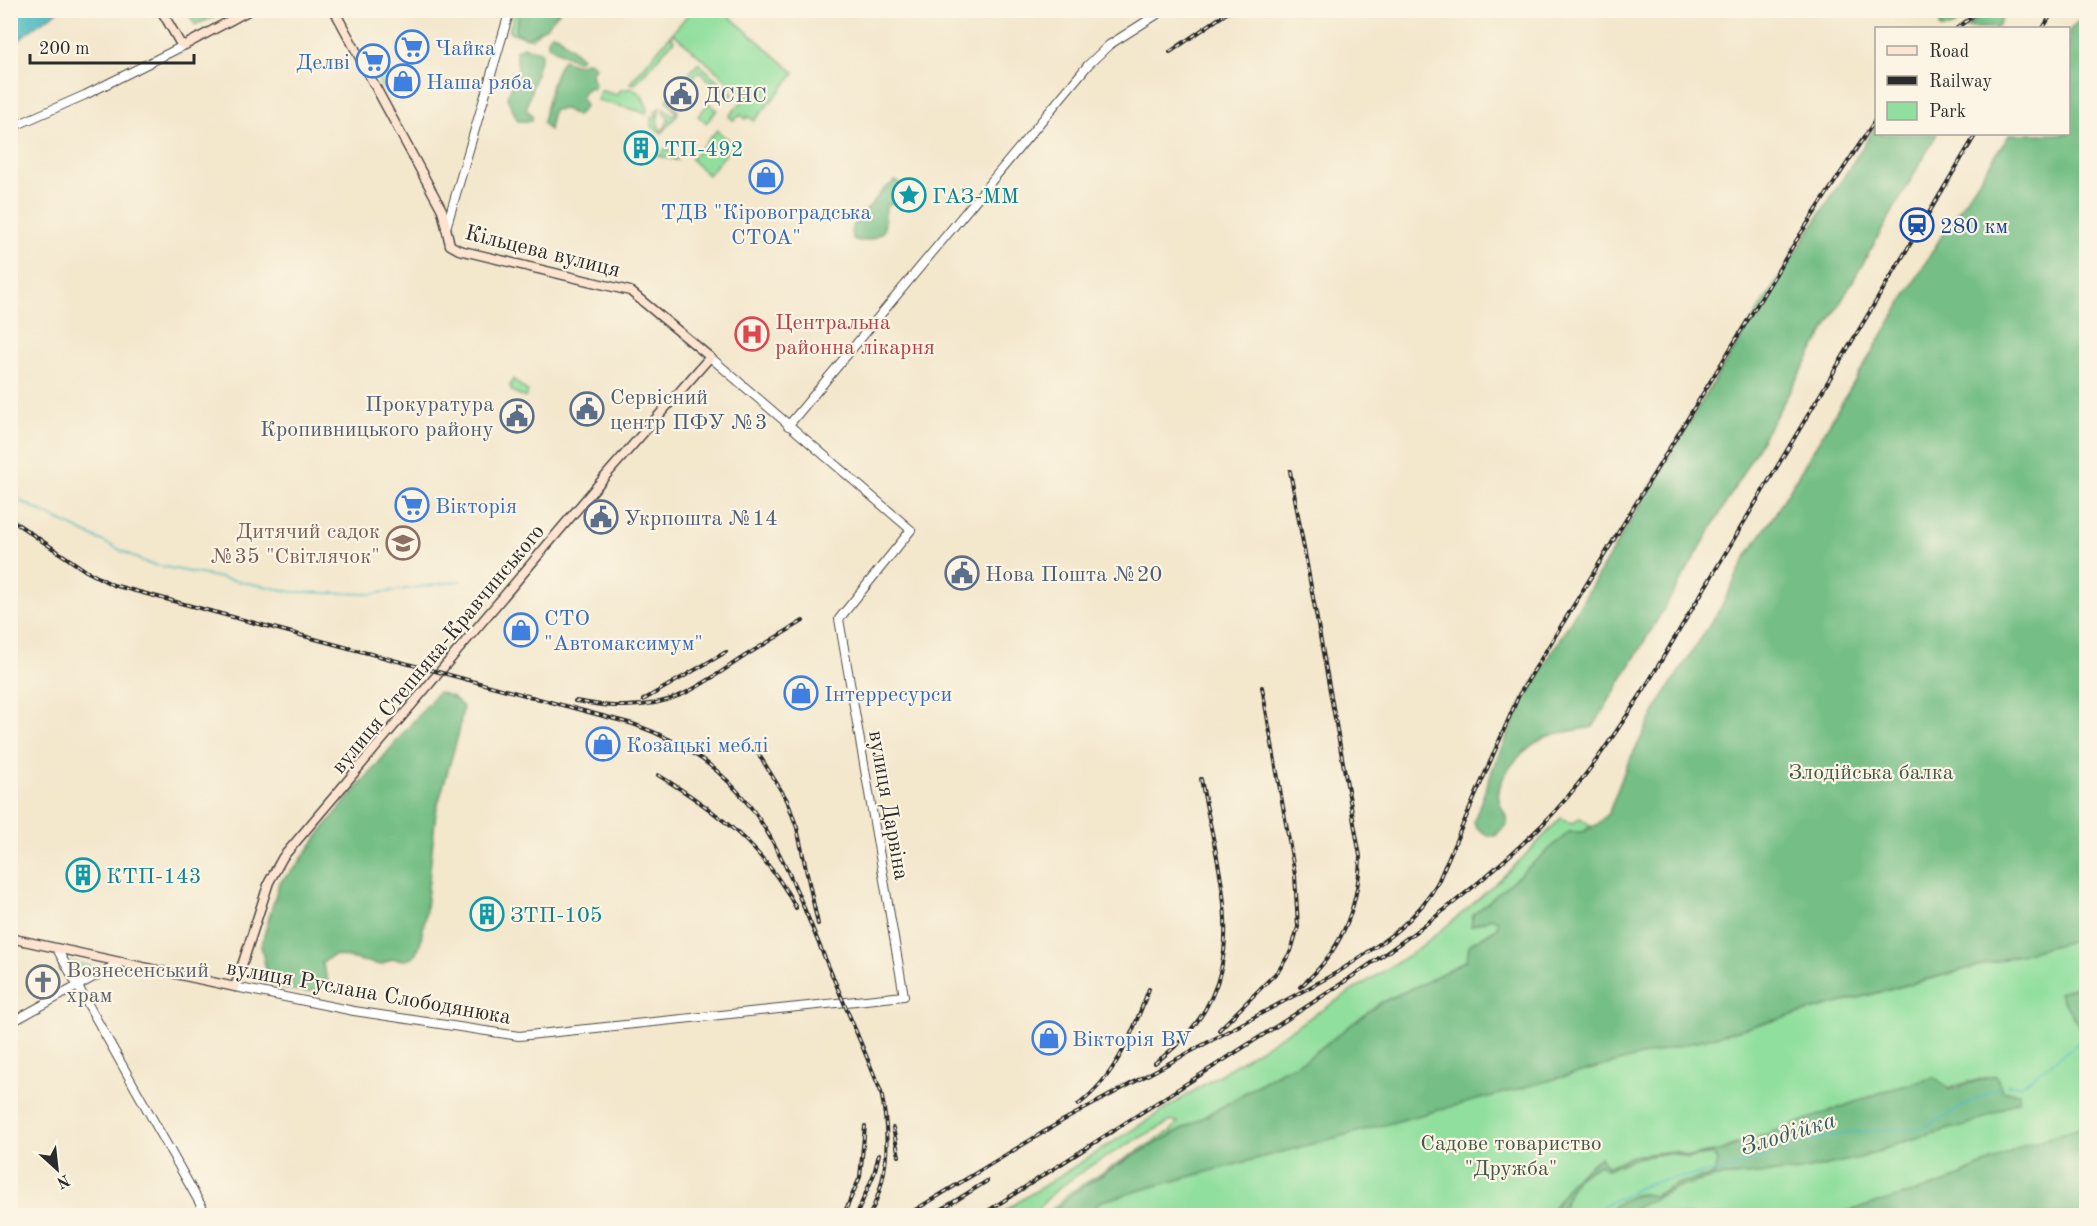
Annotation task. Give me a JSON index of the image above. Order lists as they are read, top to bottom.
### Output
{
  "streets": {
    "main road": ["Кільцева вулиця", "вулиця Степняка-Кравчинського", "вулиця Руслана Слободянюка"],
    "street": ["вулиця Дарвіна"]
  },
  "crossings": [
    ["Кільцева вулиця", "вулиця Степняка-Кравчинського"],
    ["Кільцева вулиця", "вулиця Дарвіна"],
    ["вулиця Степняка-Кравчинського", "вулиця Руслана Слободянюка"],
    ["вулиця Дарвіна", "вулиця Руслана Слободянюка"]
  ],
  "water": ["Злодійка"],
  "parks": ["Злодійська балка", "Садове товариство \"Дружба\""],
  "places": {
    "supermarket": ["Чайка", "Делві", "Вікторія"],
    "shop": [
      "Наша ряба",
      "ТДВ \"Кіровоградська СТОА\"",
      "СТО \"Автомаксимум\"",
      "Інтерресурси",
      "Козацькі меблі",
      "Вікторія BV"
    ],
    "public building": [
      "ДСНС",
      "Сервісний центр ПФУ №3",
      "Прокуратура Кропивницького району",
      "Укрпошта №14",
      "Нова Пошта №20"
    ],
    "building": ["ТП-492", "КТП-143", "ЗТП-105"],
    "place": ["ГАЗ-ММ"],
    "station": ["280 км"],
    "hospital": ["Центральна районна лікарня"],
    "school or university": ["Дитячий садок №35 \"Світлячок\""],
    "church": ["Вознесенський храм"]
  },
  "legend": ["Road", "Railway", "Park"],
  "scale_bar": "200 m",
  "north": "bottom right"
}
